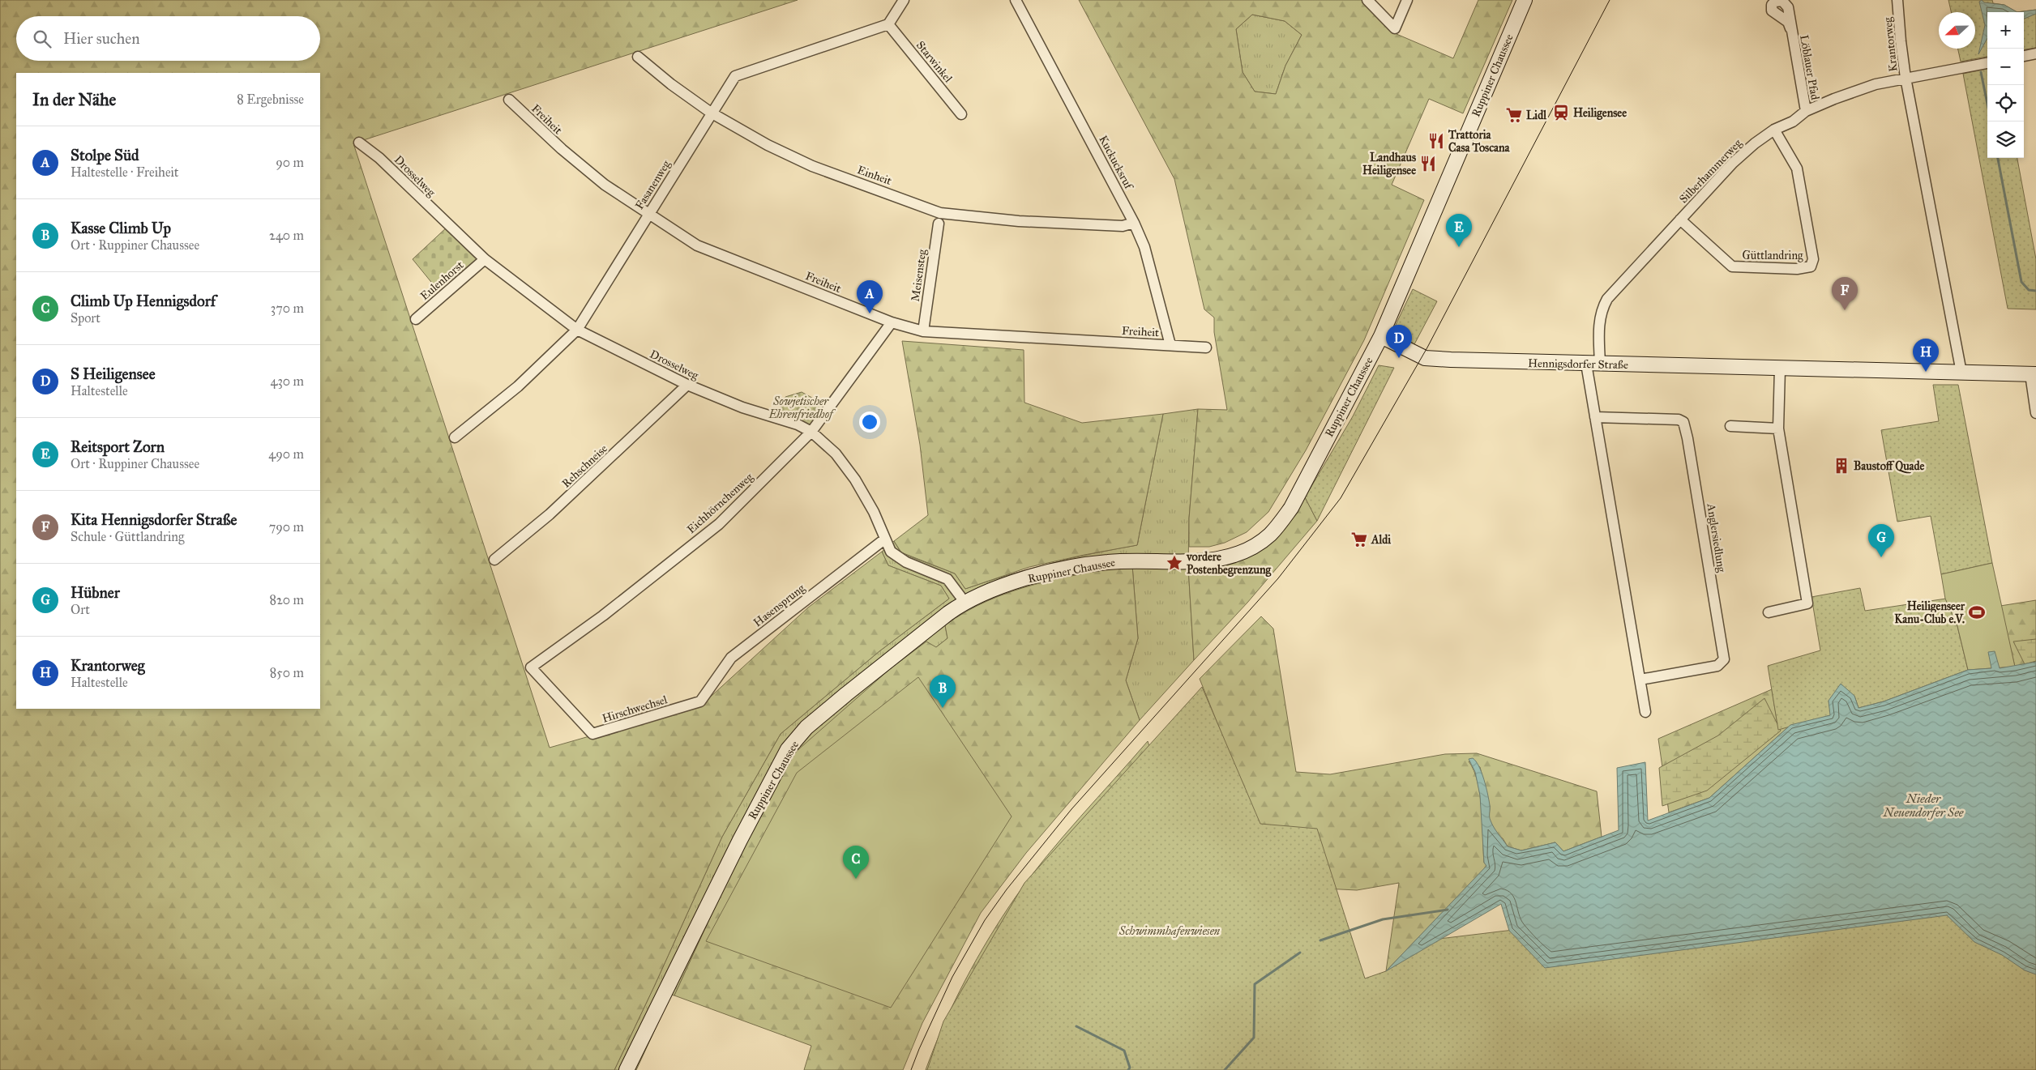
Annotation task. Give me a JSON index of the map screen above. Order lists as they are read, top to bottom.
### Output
{
  "streets": {
    "main road": ["Ruppiner Chaussee", "Hennigsdorfer Straße"],
    "street": [
      "Krantorweg",
      "Starwinkel",
      "Löblauer Pfad",
      "Freiheit",
      "Kuckucksruf",
      "Silberhammerweg",
      "Einheit",
      "Drosselweg",
      "Fasanenweg",
      "Güttlandring",
      "Meisensteg",
      "Eulenhorst",
      "Rehschneise",
      "Eichhörnchenweg",
      "Anglersiedlung",
      "Hasensprung",
      "Hirschwechsel"
    ]
  },
  "crossings": [
    ["Krantorweg", "Silberhammerweg"],
    ["Krantorweg", "Hennigsdorfer Straße"],
    ["Starwinkel", "Fasanenweg"],
    ["Löblauer Pfad", "Silberhammerweg"],
    ["Ruppiner Chaussee", "Drosselweg"],
    ["Ruppiner Chaussee", "Hennigsdorfer Straße"],
    ["Freiheit", "Kuckucksruf"],
    ["Freiheit", "Fasanenweg"],
    ["Freiheit", "Meisensteg"],
    ["Freiheit", "Eichhörnchenweg"],
    ["Kuckucksruf", "Einheit"],
    ["Silberhammerweg", "Güttlandring"],
    ["Silberhammerweg", "Hennigsdorfer Straße"],
    ["Einheit", "Fasanenweg"],
    ["Drosselweg", "Fasanenweg"],
    ["Drosselweg", "Eulenhorst"],
    ["Drosselweg", "Rehschneise"],
    ["Drosselweg", "Eichhörnchenweg"],
    ["Drosselweg", "Hasensprung"],
    ["Eichhörnchenweg", "Hirschwechsel"],
    ["Hasensprung", "Hirschwechsel"]
  ],
  "water": ["Nieder Neuendorfer See"],
  "parks": ["Sowjetischer Ehrenfriedhof", "Schwimmhafenwiesen"],
  "places": {
    "station": ["Heiligensee"],
    "supermarket": ["Lidl", "Aldi"],
    "restaurant": ["Trattoria Casa Toscana", "Landhaus Heiligensee"],
    "building": ["Baustoff Quade"],
    "place": ["vordere Postenbegrenzung"],
    "sports": ["Heiligenseer Kanu-Club e.V."]
  },
  "north": "left",
  "page": {
    "map_buttons": ["+", "−"],
    "search": "Hier suchen",
    "heading": ["In der Nähe", "8 Ergebnisse"],
    "list": [
      {
        "mark": "A",
        "name": "Stolpe Süd",
        "note": "Haltestelle · Freiheit",
        "value": "90 m"
      },
      {
        "mark": "B",
        "name": "Kasse Climb Up",
        "note": "Ort · Ruppiner Chaussee",
        "value": "240 m"
      },
      {
        "mark": "C",
        "name": "Climb Up Hennigsdorf",
        "note": "Sport",
        "value": "370 m"
      },
      {
        "mark": "D",
        "name": "S Heiligensee",
        "note": "Haltestelle",
        "value": "430 m"
      },
      {
        "mark": "E",
        "name": "Reitsport Zorn",
        "note": "Ort · Ruppiner Chaussee",
        "value": "490 m"
      },
      {
        "mark": "F",
        "name": "Kita Hennigsdorfer Straße",
        "note": "Schule · Güttlandring",
        "value": "790 m"
      },
      {
        "mark": "G",
        "name": "Hübner",
        "note": "Ort",
        "value": "820 m"
      },
      {
        "mark": "H",
        "name": "Krantorweg",
        "note": "Haltestelle",
        "value": "850 m"
      }
    ],
    "pins": [
      "E",
      "F",
      "A",
      "D",
      "H",
      "G",
      "B",
      "C"
    ]
  }
}
